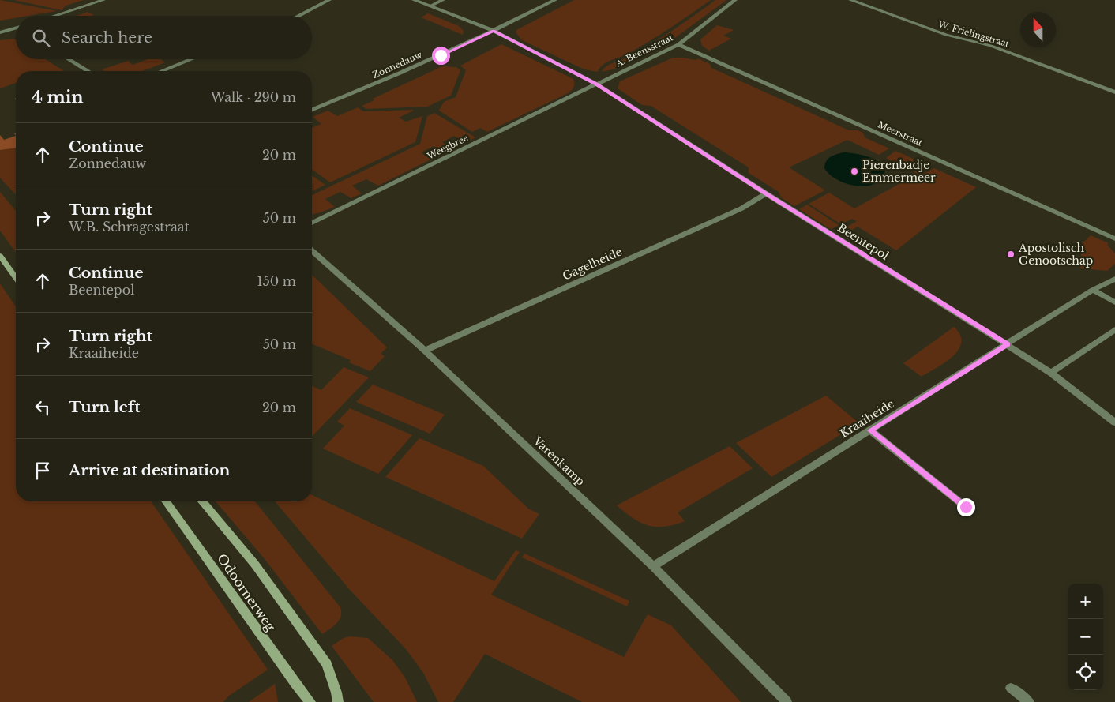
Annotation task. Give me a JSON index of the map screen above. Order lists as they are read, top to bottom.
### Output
{
  "streets": {
    "main road": ["Odoornerweg"],
    "street": [
      "W. Frielingstraat",
      "A. Beensstraat",
      "Zonnedauw",
      "Meerstraat",
      "Weegbree",
      "Beentepol",
      "Gagelheide",
      "Kraaiheide",
      "Varenkamp"
    ]
  },
  "crossings": [
    ["A. Beensstraat", "Meerstraat"],
    ["A. Beensstraat", "Weegbree"],
    ["A. Beensstraat", "Beentepol"],
    ["Zonnedauw", "Beentepol"],
    ["Weegbree", "Beentepol"],
    ["Beentepol", "Gagelheide"],
    ["Beentepol", "Kraaiheide"],
    ["Gagelheide", "Varenkamp"],
    ["Kraaiheide", "Varenkamp"]
  ],
  "places": ["Pierenbadje Emmermeer", "Apostolisch Genootschap"],
  "north": "top",
  "page": {
    "search": "Search here",
    "heading": ["4 min", "Walk · 290 m"],
    "list": [
      ["Continue", "Zonnedauw", "20 m"],
      ["Turn right", "W.B. Schragestraat", "50 m"],
      ["Continue", "Beentepol", "150 m"],
      ["Turn right", "Kraaiheide", "50 m"],
      ["Turn left", "20 m"],
      "Arrive at destination"
    ],
    "map_buttons": ["+", "−"]
  }
}
